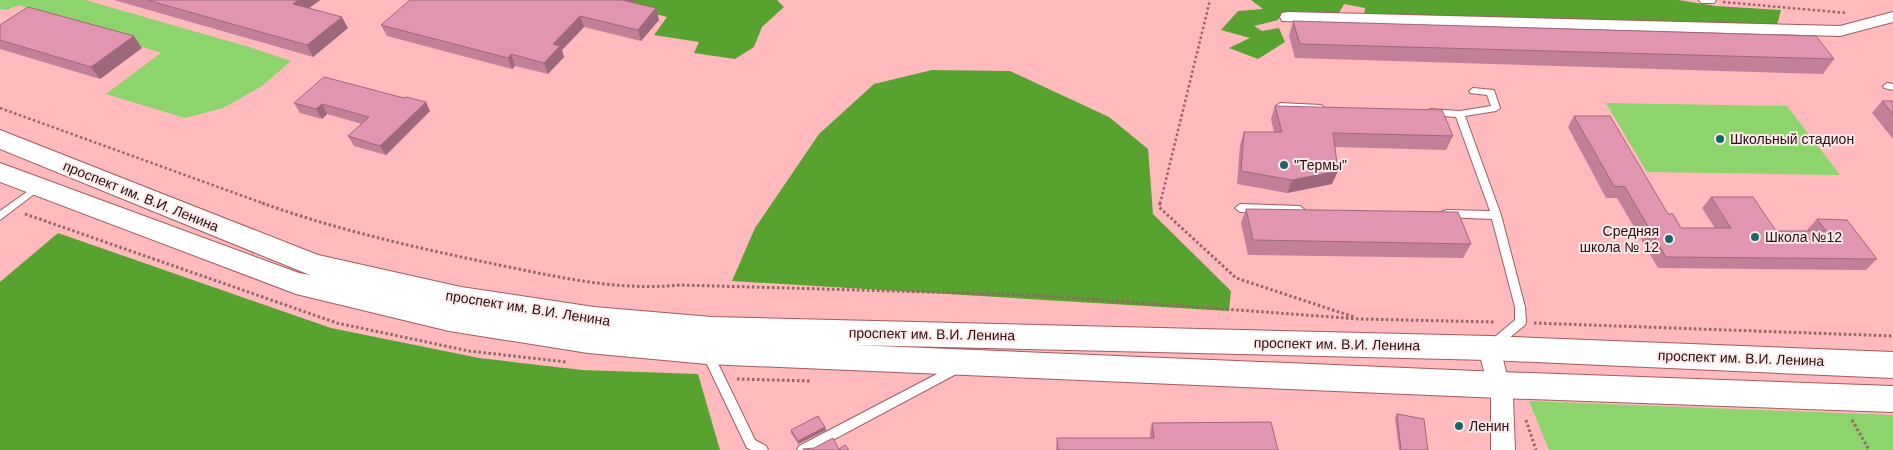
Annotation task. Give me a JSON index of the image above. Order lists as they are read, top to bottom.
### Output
{
  "streets": {
    "main road": ["проспект им. В.И. Ленина"]
  },
  "places": [
    "Школьный стадион",
    "\"Термы\"",
    "Школа №12",
    "Средняя школа № 12",
    "Ленин"
  ]
}
